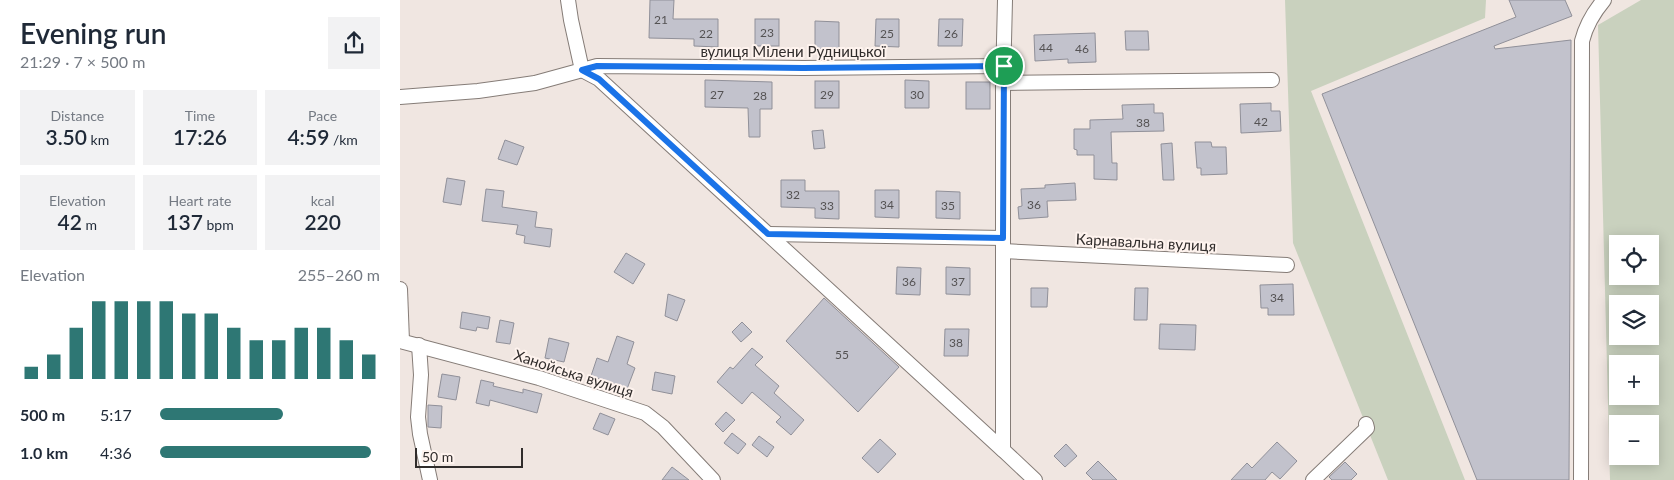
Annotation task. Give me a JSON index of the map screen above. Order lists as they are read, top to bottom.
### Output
{
  "streets": {
    "street": ["вулиця Мілени Рудницької", "Карнавальна вулиця", "Ханойська вулиця"]
  },
  "house_numbers": [
    "21",
    "23",
    "22",
    "25",
    "26",
    "44",
    "46",
    "27",
    "29",
    "30",
    "28",
    "42",
    "38",
    "32",
    "34",
    "36",
    "33",
    "35",
    "36",
    "37",
    "34",
    "38",
    "55"
  ],
  "scale_bar": "50 m",
  "page": {
    "heading": ["Evening run", "21:29 · 7 × 500 m"],
    "stats": [
      ["Distance", "3.50 km"],
      ["Time", "17:26"],
      ["Pace", "4:59 /km"],
      ["Elevation", "42 m"],
      ["Heart rate", "137 bpm"],
      ["kcal", "220"]
    ],
    "map_buttons": ["+", "−"],
    "chart": ["Elevation", "255–260 m"],
    "list": [
      {
        "name": "500 m",
        "note": "5:17"
      },
      {
        "name": "1.0 km",
        "note": "4:36"
      }
    ],
    "scale": "50 m"
  }
}
